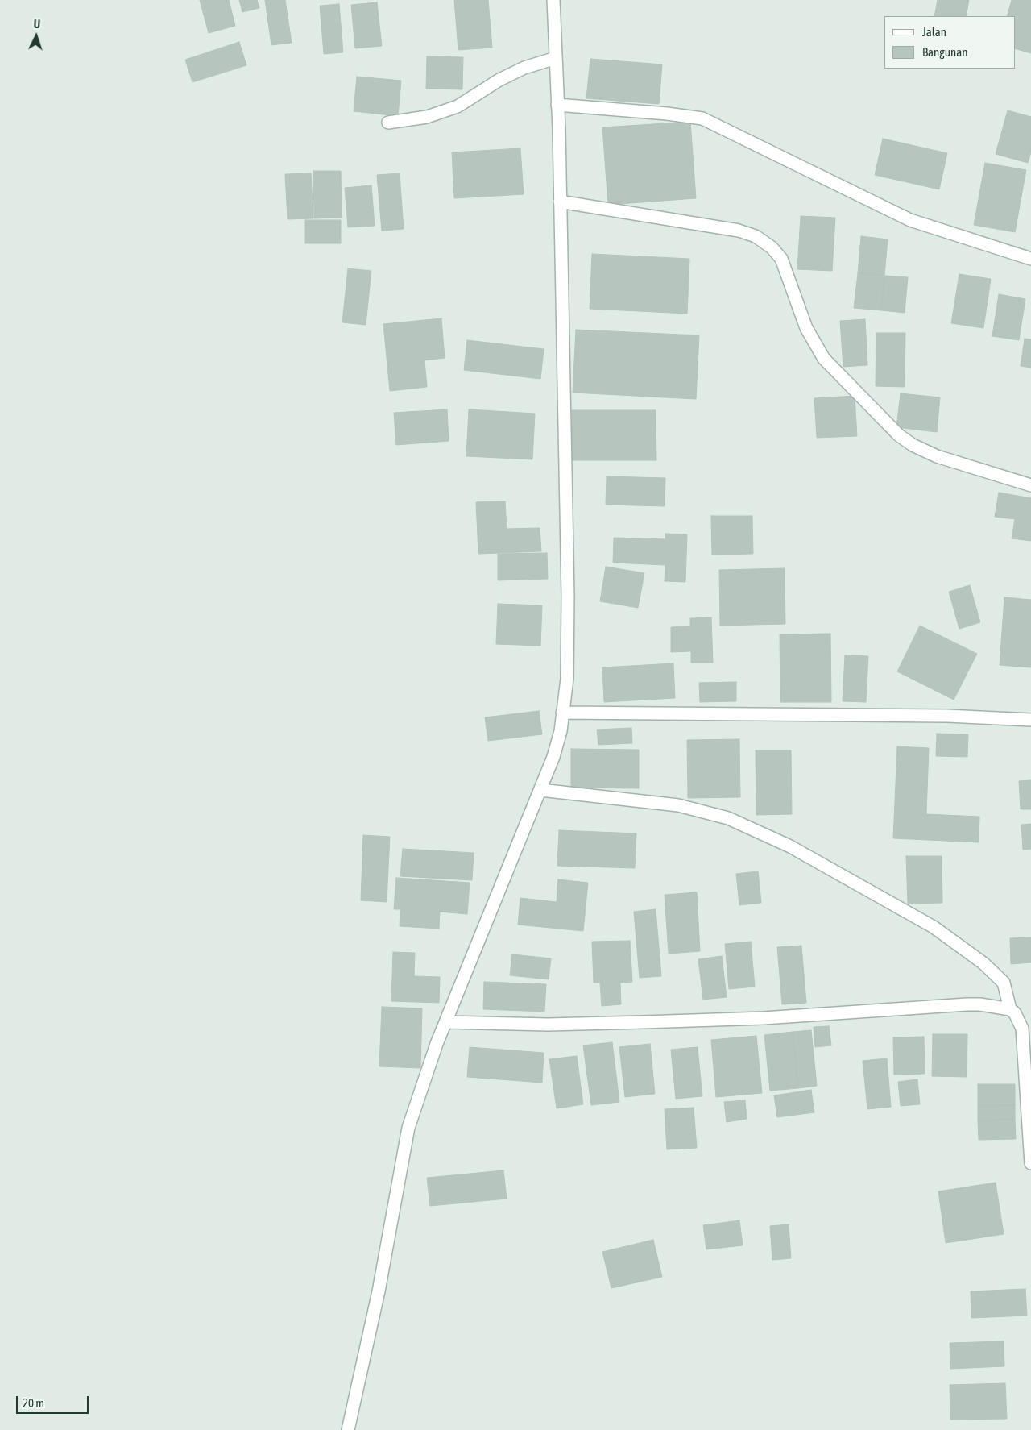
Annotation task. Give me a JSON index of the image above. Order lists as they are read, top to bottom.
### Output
{
  "legend": ["Jalan", "Bangunan"],
  "scale_bar": "20 m",
  "north": "top"
}
